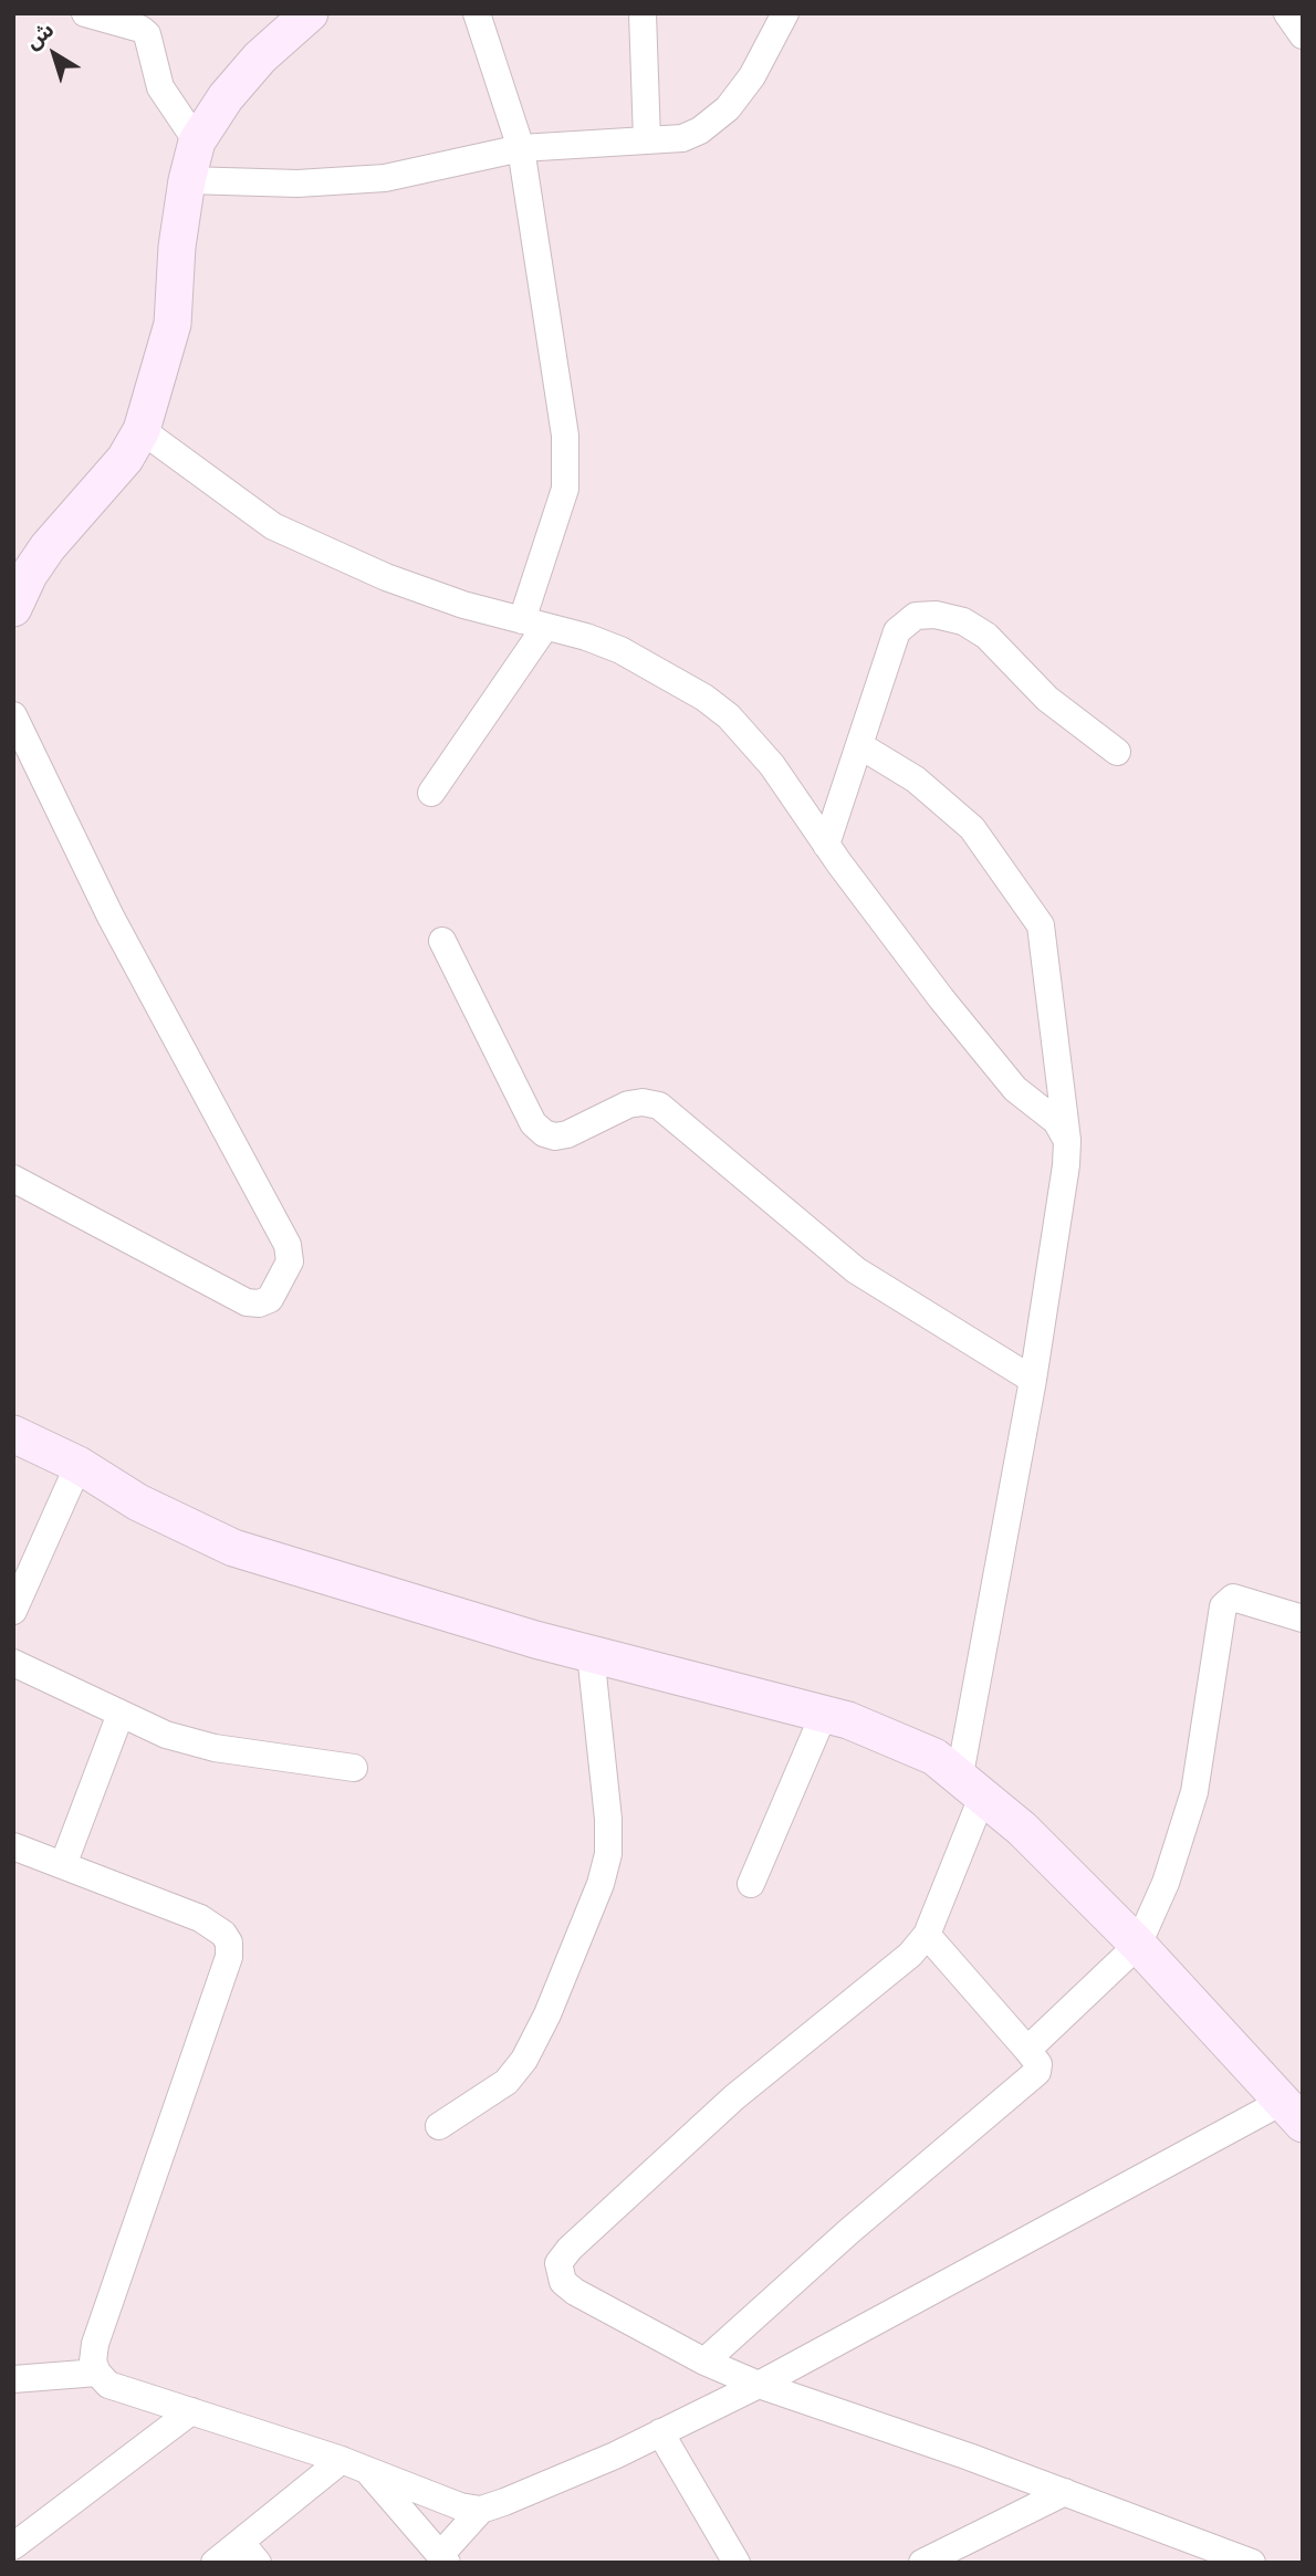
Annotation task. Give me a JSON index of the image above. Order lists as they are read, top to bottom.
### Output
{
  "north": "top left"
}
